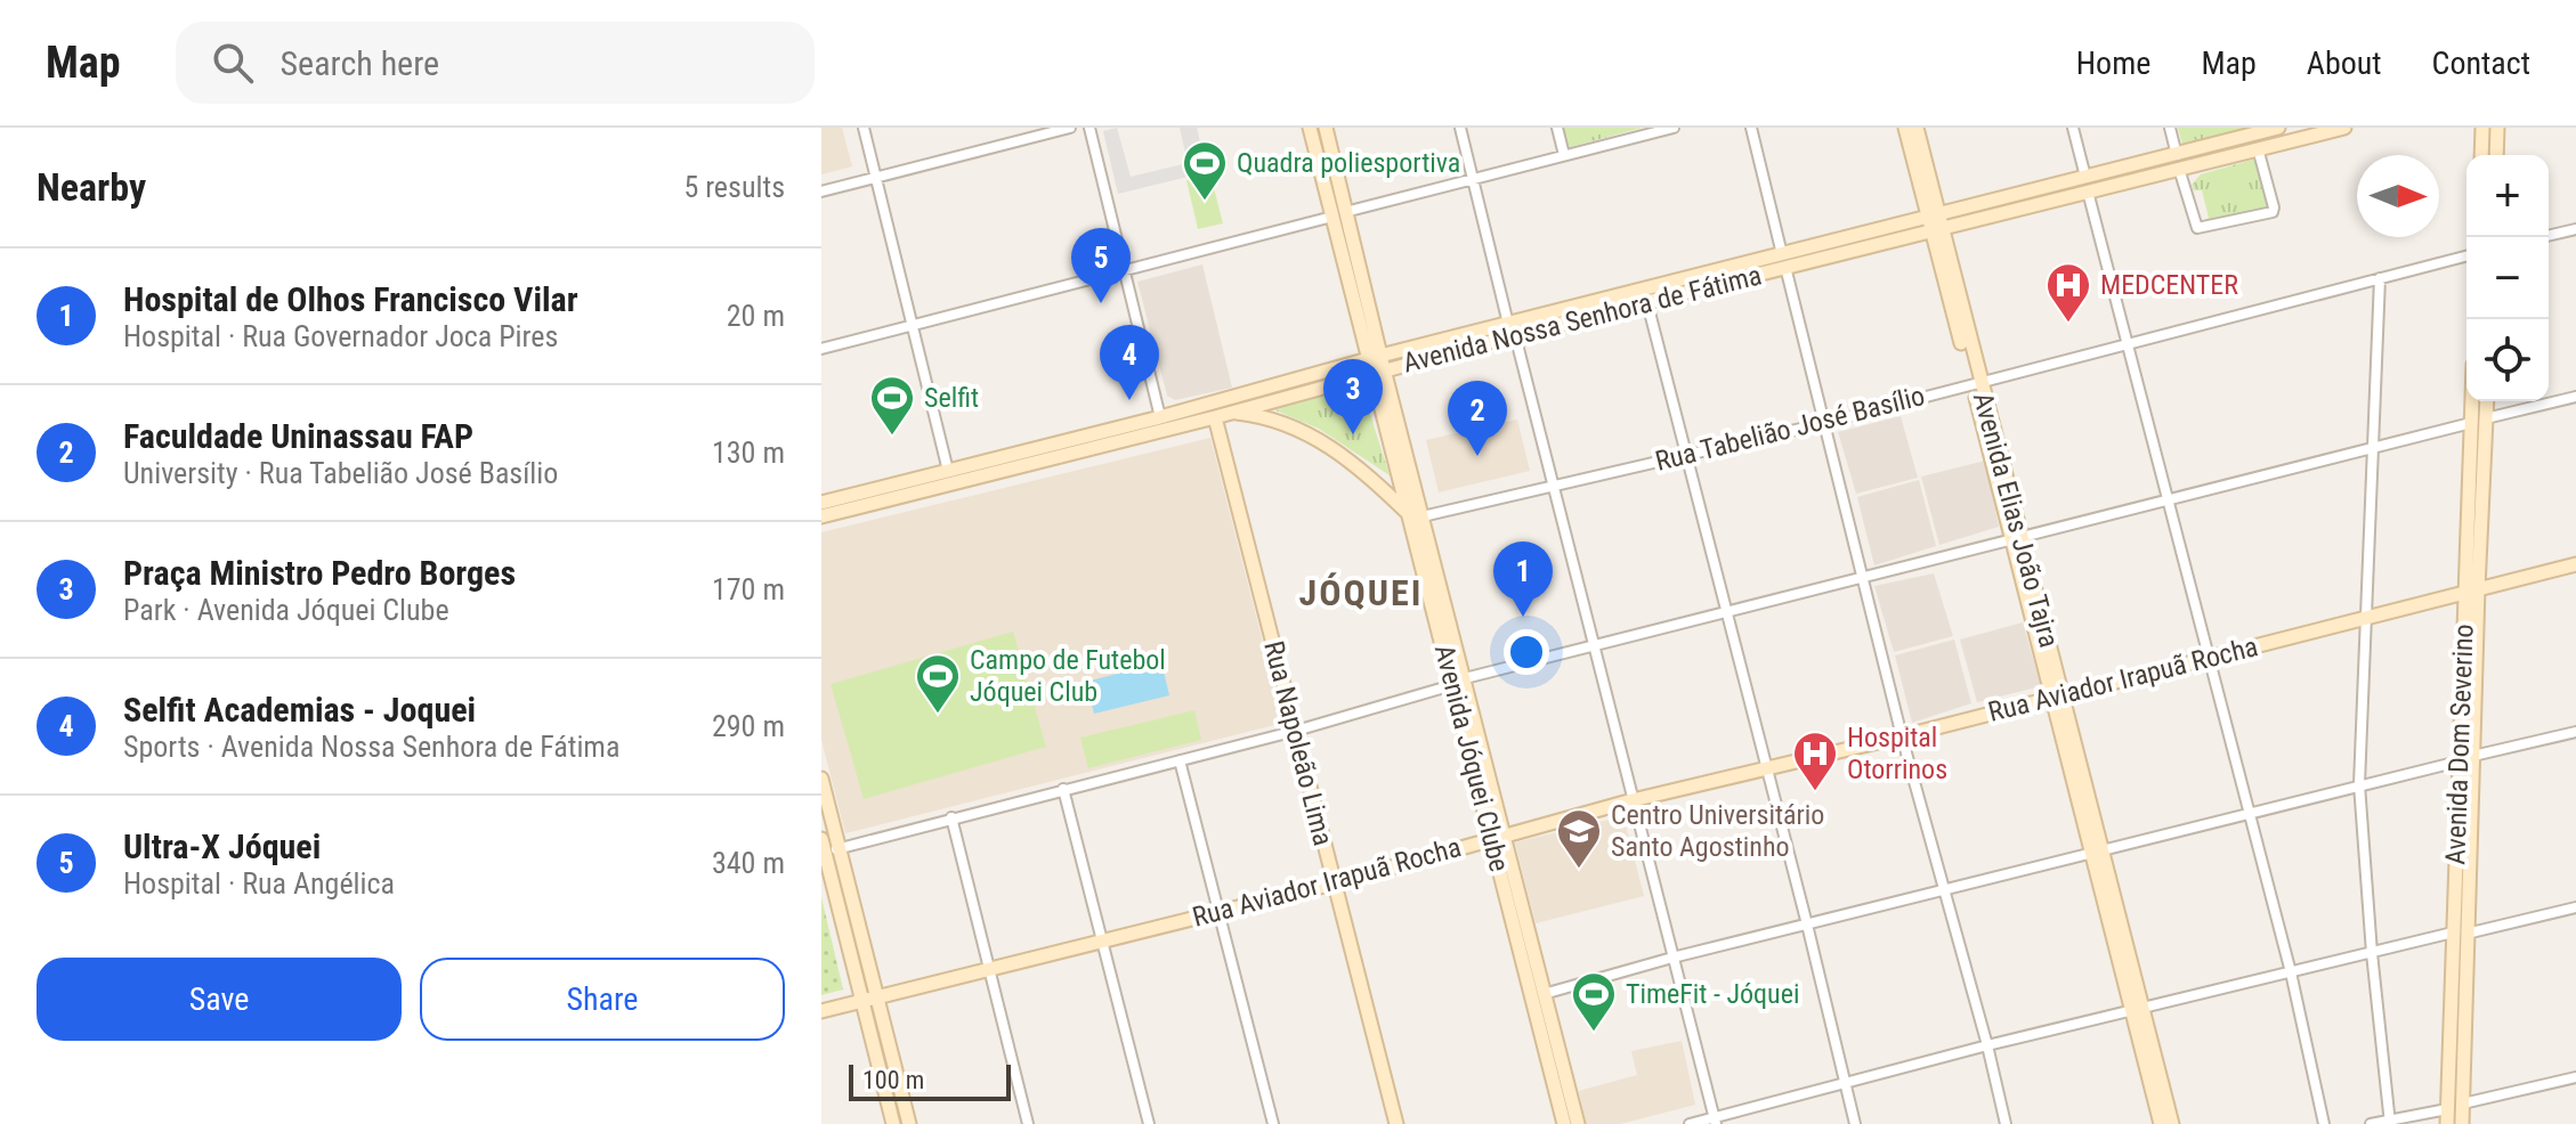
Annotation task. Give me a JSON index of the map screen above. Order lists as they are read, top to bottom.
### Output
{
  "streets": {
    "main road": [
      "Avenida Nossa Senhora de Fátima",
      "Avenida Elias João Tajra",
      "Rua Aviador Irapuã Rocha",
      "Rua Napoleão Lima",
      "Avenida Dom Severino",
      "Avenida Jóquei Clube"
    ],
    "street": ["Rua Tabelião José Basílio"]
  },
  "crossings": [
    ["Avenida Nossa Senhora de Fátima", "Avenida Elias João Tajra"],
    ["Avenida Nossa Senhora de Fátima", "Rua Napoleão Lima"],
    ["Avenida Nossa Senhora de Fátima", "Avenida Jóquei Clube"],
    ["Rua Tabelião José Basílio", "Avenida Elias João Tajra"],
    ["Rua Tabelião José Basílio", "Avenida Jóquei Clube"],
    ["Avenida Elias João Tajra", "Rua Aviador Irapuã Rocha"],
    ["Rua Aviador Irapuã Rocha", "Rua Napoleão Lima"],
    ["Rua Aviador Irapuã Rocha", "Avenida Dom Severino"],
    ["Rua Aviador Irapuã Rocha", "Avenida Jóquei Clube"]
  ],
  "districts": ["JÓQUEI"],
  "places": {
    "sports": [
      "Quadra poliesportiva",
      "Selfit",
      "Campo de Futebol Jóquei Club",
      "TimeFit - Jóquei"
    ],
    "hospital": ["MEDCENTER", "Hospital Otorrinos"],
    "school or university": ["Centro Universitário Santo Agostinho"]
  },
  "scale_bar": "100 m",
  "north": "right",
  "page": {
    "header": "Map",
    "search": "Search here",
    "nav": [
      "Home",
      "Map",
      "About",
      "Contact"
    ],
    "heading": ["Nearby", "5 results"],
    "map_buttons": ["+", "−"],
    "pins": [
      "5",
      "4",
      "3",
      "2",
      "1"
    ],
    "list": [
      {
        "mark": "1",
        "name": "Hospital de Olhos Francisco Vilar",
        "note": "Hospital · Rua Governador Joca Pires",
        "value": "20 m"
      },
      {
        "mark": "2",
        "name": "Faculdade Uninassau FAP",
        "note": "University · Rua Tabelião José Basílio",
        "value": "130 m"
      },
      {
        "mark": "3",
        "name": "Praça Ministro Pedro Borges",
        "note": "Park · Avenida Jóquei Clube",
        "value": "170 m"
      },
      {
        "mark": "4",
        "name": "Selfit Academias - Joquei",
        "note": "Sports · Avenida Nossa Senhora de Fátima",
        "value": "290 m"
      },
      {
        "mark": "5",
        "name": "Ultra-X Jóquei",
        "note": "Hospital · Rua Angélica",
        "value": "340 m"
      }
    ],
    "buttons": ["Save", "Share"],
    "scale": "100 m"
  }
}
